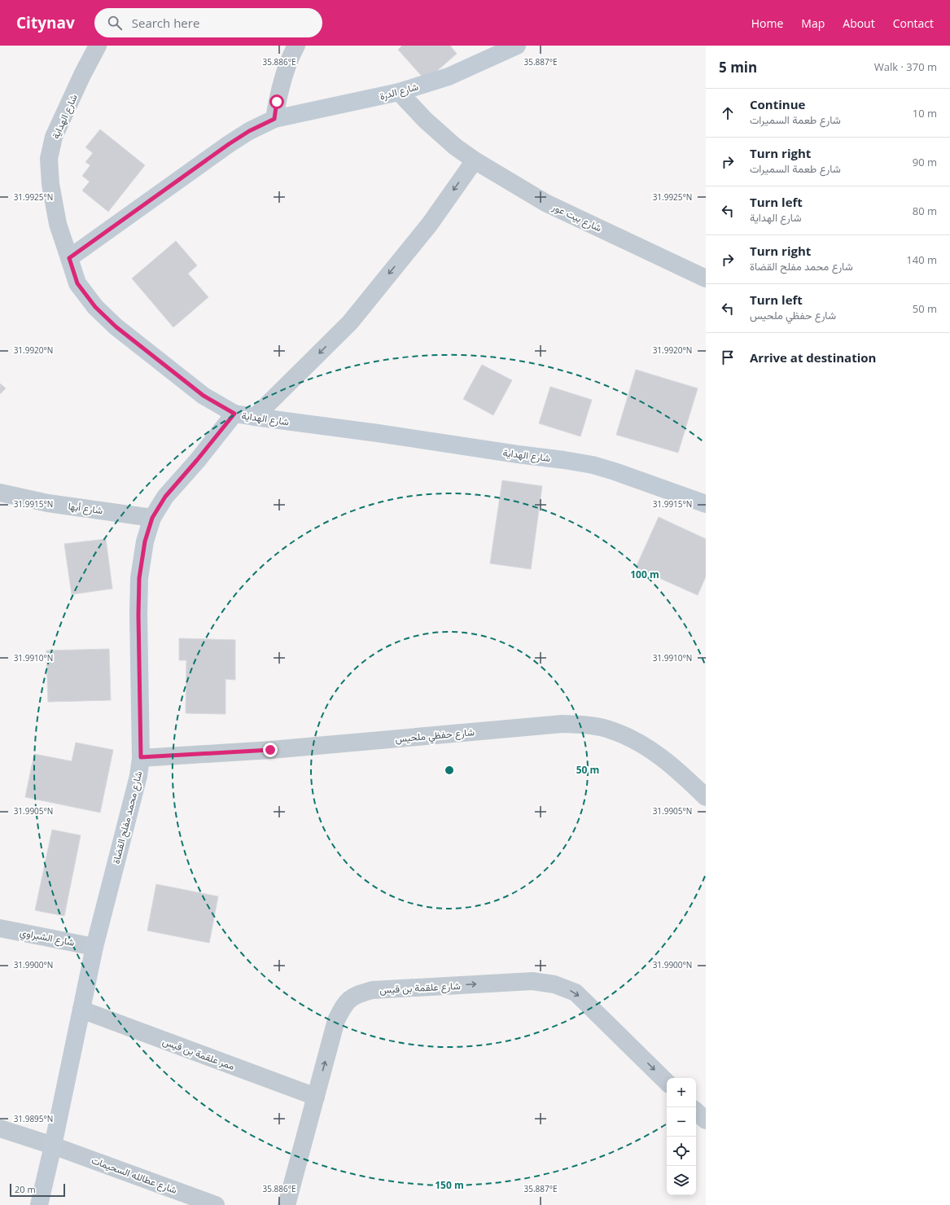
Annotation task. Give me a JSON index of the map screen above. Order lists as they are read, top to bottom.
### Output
{
  "streets": {
    "street": [
      "شارع الدرة",
      "شارع الهداية",
      "شارع بيت عور",
      "شارع أبها",
      "شارع حفظي ملحيس",
      "شارع محمد مفلح القضاة",
      "شارع الشبراوي",
      "شارع علقمة بن قيس",
      "ممر علقمة بن قيس",
      "شارع عطالله السحيمات"
    ]
  },
  "crossings": [
    ["شارع الدرة", "شارع الهداية"],
    ["شارع الدرة", "شارع بيت عور"],
    ["شارع الهداية", "شارع محمد مفلح القضاة"],
    ["شارع أبها", "شارع محمد مفلح القضاة"],
    ["شارع حفظي ملحيس", "شارع محمد مفلح القضاة"],
    ["شارع محمد مفلح القضاة", "شارع الشبراوي"],
    ["شارع محمد مفلح القضاة", "ممر علقمة بن قيس"],
    ["شارع محمد مفلح القضاة", "شارع عطالله السحيمات"],
    ["شارع علقمة بن قيس", "ممر علقمة بن قيس"]
  ],
  "scale_bar": "20 m",
  "page": {
    "header": "Citynav",
    "search": "Search here",
    "nav": [
      "Home",
      "Map",
      "About",
      "Contact"
    ],
    "heading": ["5 min", "Walk · 370 m"],
    "list": [
      ["Continue", "شارع طعمة السميرات", "10 m"],
      ["Turn right", "شارع طعمة السميرات", "90 m"],
      ["Turn left", "شارع الهداية", "80 m"],
      ["Turn right", "شارع محمد مفلح القضاة", "140 m"],
      ["Turn left", "شارع حفظي ملحيس", "50 m"],
      "Arrive at destination"
    ],
    "map_buttons": ["+", "−"],
    "scale": "20 m"
  },
  "coordinates": [
    "35.886°E",
    "35.887°E",
    "31.9925°N",
    "31.9920°N",
    "31.9915°N",
    "31.9910°N",
    "31.9905°N",
    "31.9900°N",
    "31.9895°N"
  ],
  "rings": ["100 m", "50 m", "150 m"]
}
